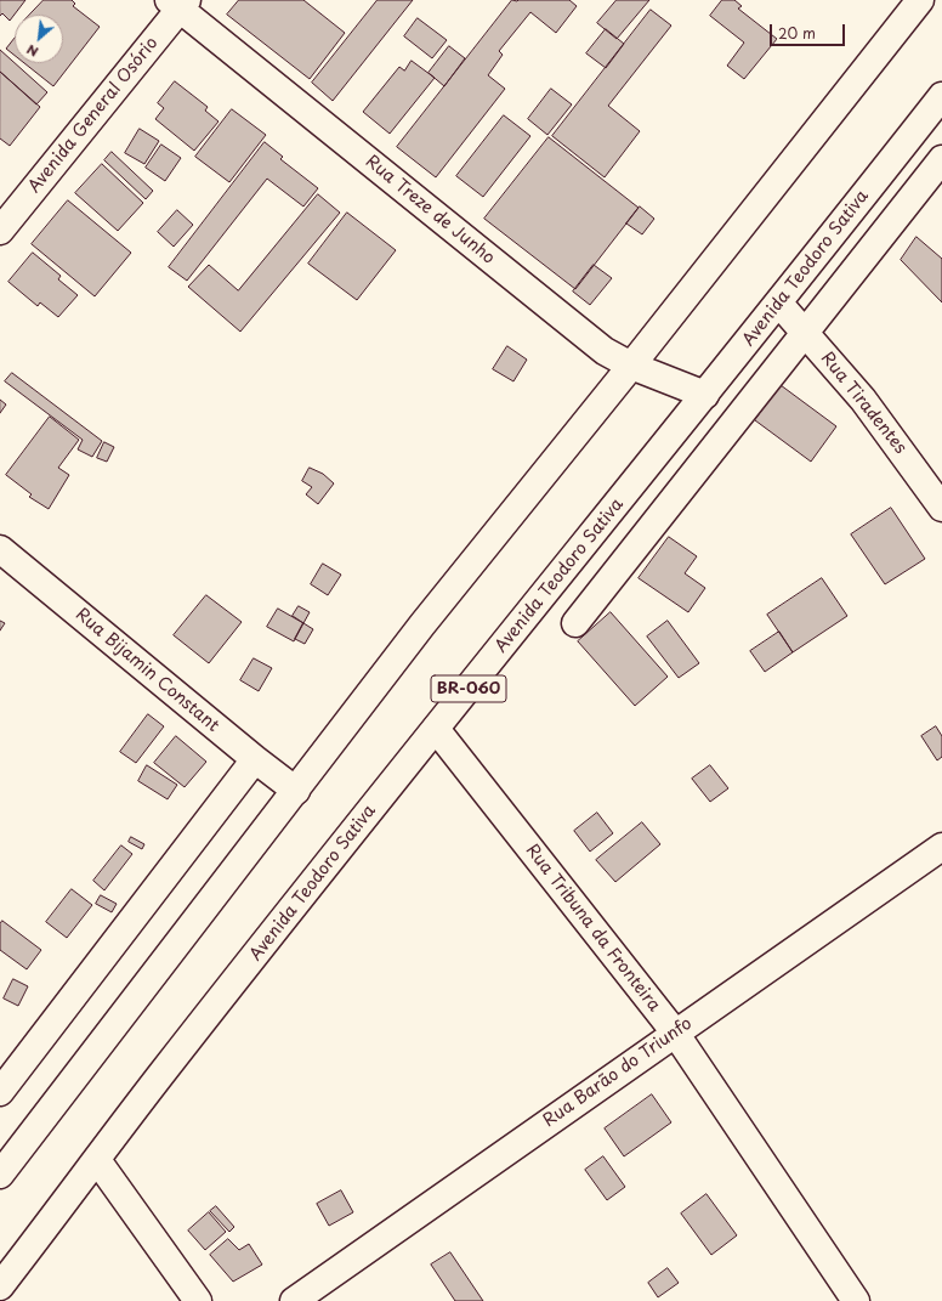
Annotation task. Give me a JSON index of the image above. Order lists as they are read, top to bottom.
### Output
{
  "streets": {
    "street": [
      "Avenida General Osório",
      "Rua Treze de Junho",
      "Avenida Teodoro Sativa",
      "Rua Tiradentes",
      "Rua Bijamin Constant",
      "BR-060",
      "Rua Tribuna da Fronteira",
      "Rua Barão do Triunfo"
    ]
  },
  "crossings": [
    ["Avenida General Osório", "Rua Treze de Junho"],
    ["Rua Treze de Junho", "Avenida Teodoro Sativa"],
    ["Avenida Teodoro Sativa", "Rua Tiradentes"],
    ["Avenida Teodoro Sativa", "Rua Tribuna da Fronteira"],
    ["Rua Tribuna da Fronteira", "Rua Barão do Triunfo"]
  ],
  "scale_bar": "20 m",
  "north": "bottom left"
}
